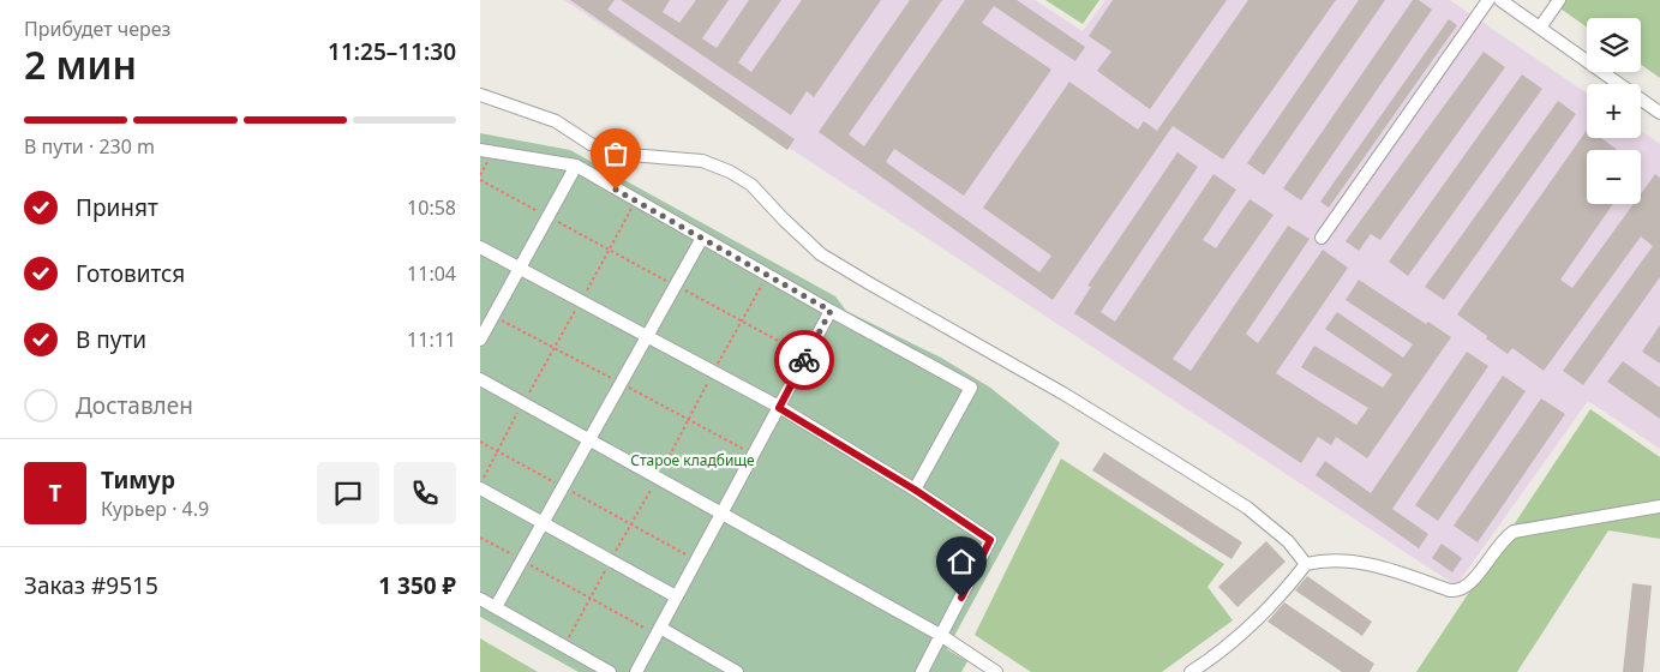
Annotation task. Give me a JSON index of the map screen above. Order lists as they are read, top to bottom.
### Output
{
  "parks": ["Старое кладбище"],
  "page": {
    "heading": ["2 мин", "Прибудет через", "11:25–11:30"],
    "panel": [
      "Тимур",
      "Курьер · 4.9",
      "Заказ #9515",
      "1 350 ₽"
    ],
    "map_buttons": ["+", "−"],
    "bar": "В пути · 230 m",
    "list": [
      ["Принят", "10:58"],
      ["Готовится", "11:04"],
      ["В пути", "11:11"],
      "Доставлен"
    ],
    "round": "Т"
  }
}
